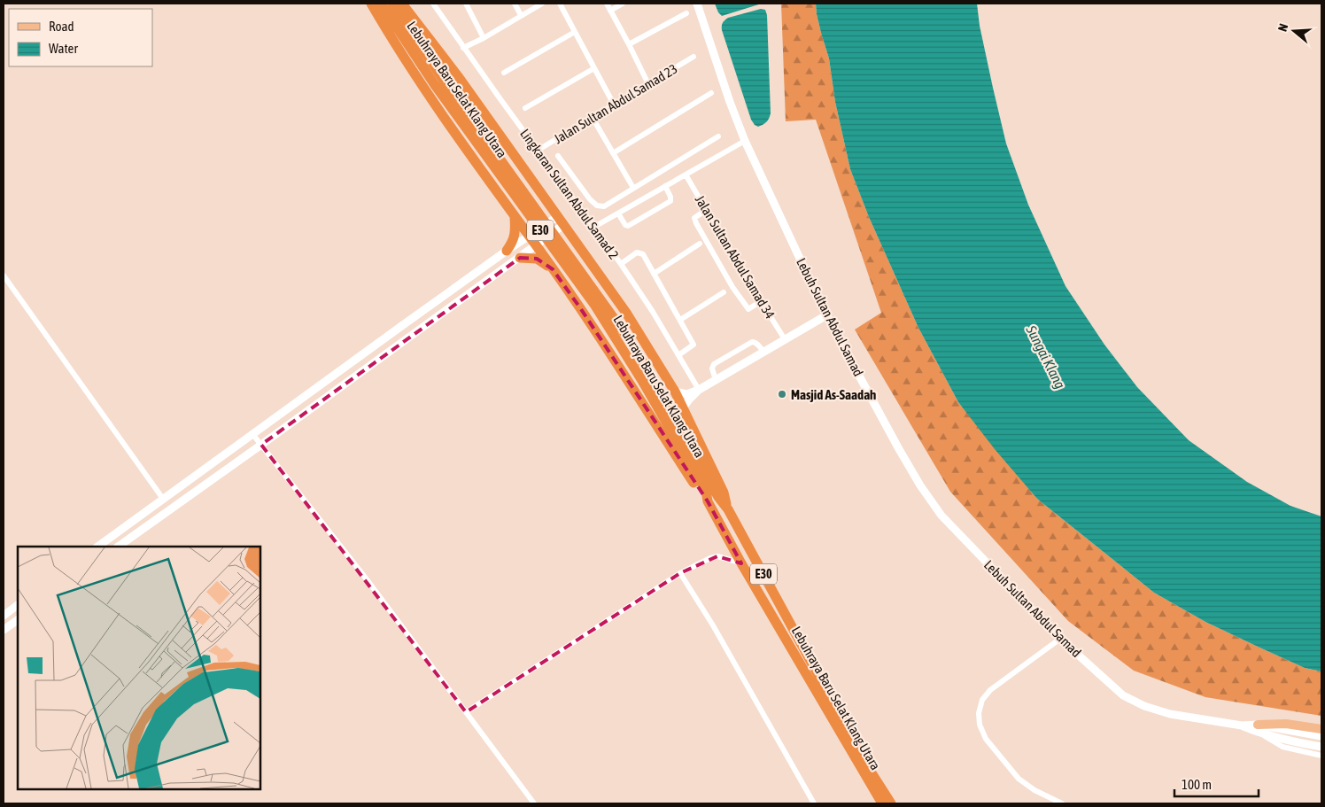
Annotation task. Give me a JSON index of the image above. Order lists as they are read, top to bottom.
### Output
{
  "streets": {
    "highway": ["Lebuhraya Baru Selat Klang Utara", "E30"],
    "street": [
      "Jalan Sultan Abdul Samad 23",
      "Lingkaran Sultan Abdul Samad 2",
      "Jalan Sultan Abdul Samad 34",
      "Lebuh Sultan Abdul Samad"
    ]
  },
  "crossings": [
    ["Jalan Sultan Abdul Samad 23", "Lingkaran Sultan Abdul Samad 2"]
  ],
  "water": ["Sungai Klang"],
  "places": ["Masjid As-Saadah"],
  "legend": ["Road", "Water"],
  "scale_bar": "100 m",
  "north": "left"
}
